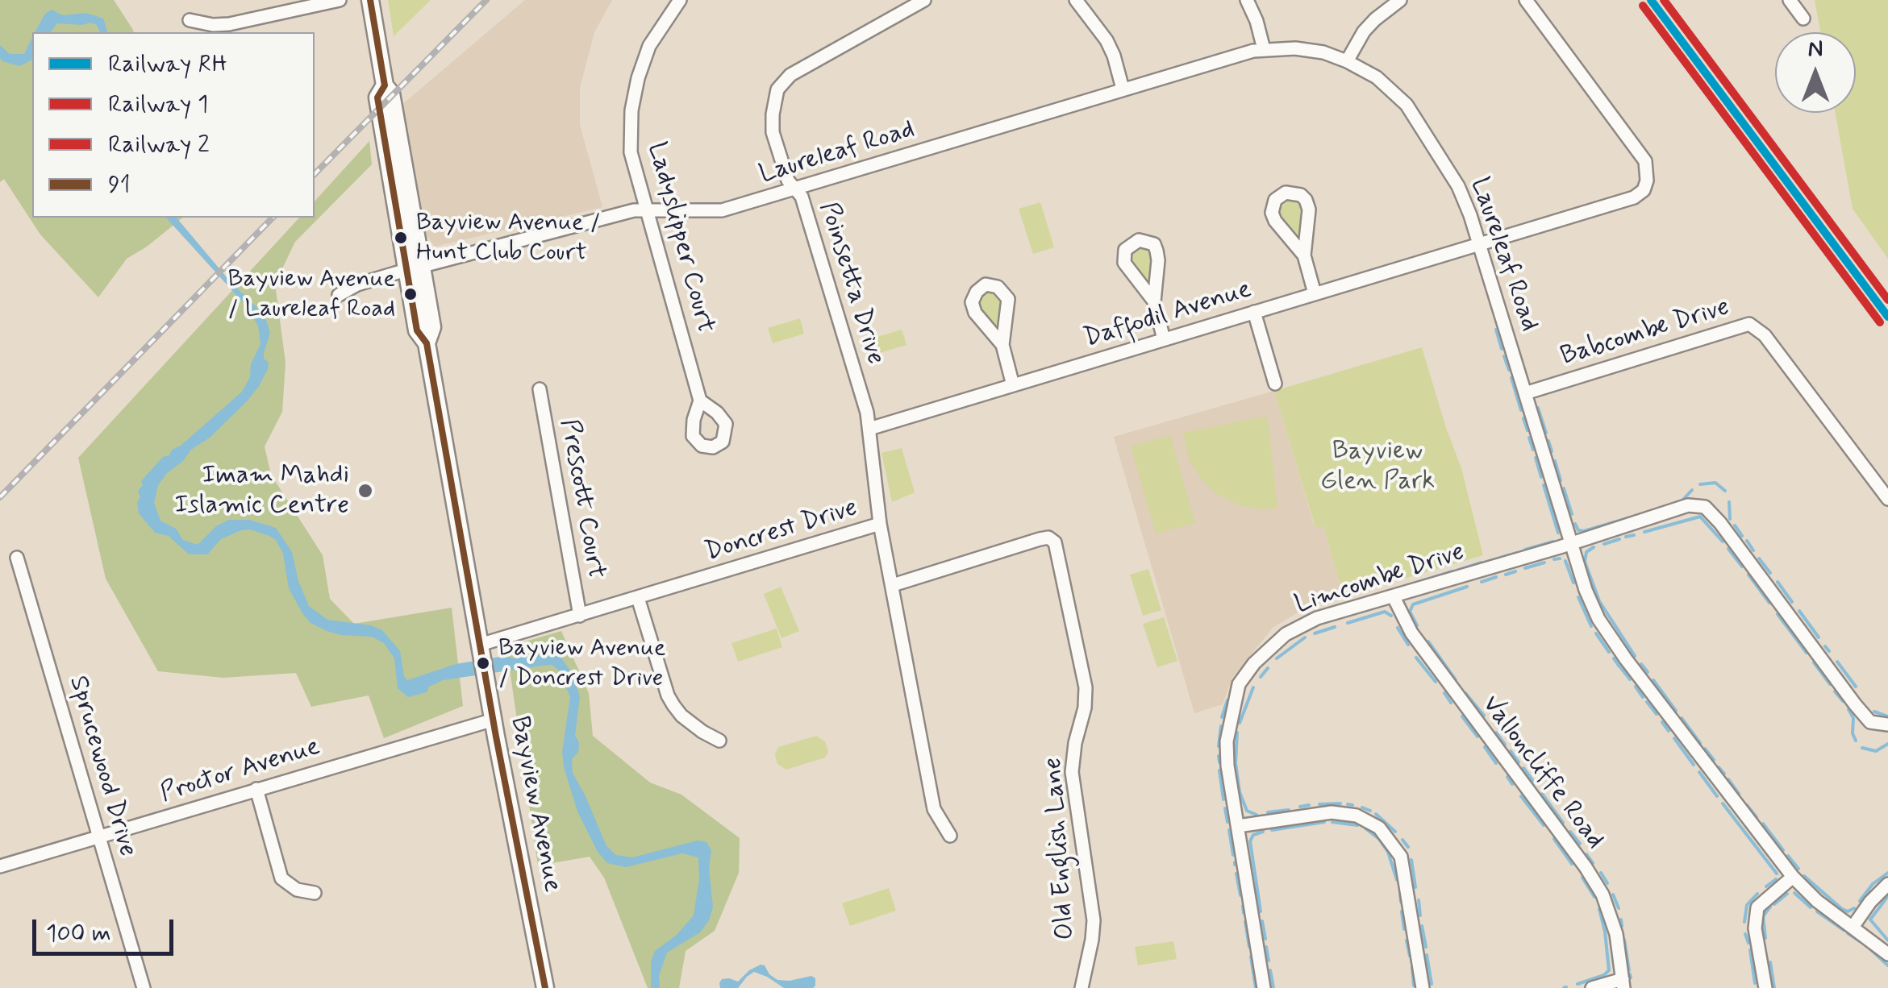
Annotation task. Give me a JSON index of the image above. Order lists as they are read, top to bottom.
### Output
{
  "streets": {
    "main road": ["Bayview Avenue"],
    "street": [
      "Laureleaf Road",
      "Ladyslipper Court",
      "Poinsetta Drive",
      "Daffodil Avenue",
      "Babcombe Drive",
      "Prescott Court",
      "Doncrest Drive",
      "Limcombe Drive",
      "Sprucewood Drive",
      "Proctor Avenue",
      "Valloncliffe Road",
      "Old English Lane"
    ]
  },
  "crossings": [
    ["Laureleaf Road", "Ladyslipper Court"],
    ["Laureleaf Road", "Poinsetta Drive"],
    ["Laureleaf Road", "Daffodil Avenue"],
    ["Laureleaf Road", "Babcombe Drive"],
    ["Laureleaf Road", "Limcombe Drive"],
    ["Laureleaf Road", "Bayview Avenue"],
    ["Poinsetta Drive", "Daffodil Avenue"],
    ["Poinsetta Drive", "Doncrest Drive"],
    ["Prescott Court", "Doncrest Drive"],
    ["Doncrest Drive", "Bayview Avenue"],
    ["Doncrest Drive", "Old English Lane"],
    ["Limcombe Drive", "Valloncliffe Road"],
    ["Sprucewood Drive", "Proctor Avenue"],
    ["Proctor Avenue", "Bayview Avenue"]
  ],
  "parks": ["Bayview Glen Park"],
  "places": [
    "Bayview Avenue / Hunt Club Court",
    "Bayview Avenue / Laureleaf Road",
    "Imam Mahdi Islamic Centre",
    "Bayview Avenue / Doncrest Drive"
  ],
  "lines": [
    "rail line RH",
    "rail line 2",
    "transit line 91",
    "rail line 1"
  ],
  "legend": [
    "Railway RH",
    "Railway 1",
    "Railway 2",
    "91"
  ],
  "scale_bar": "100 m",
  "north": "top"
}
